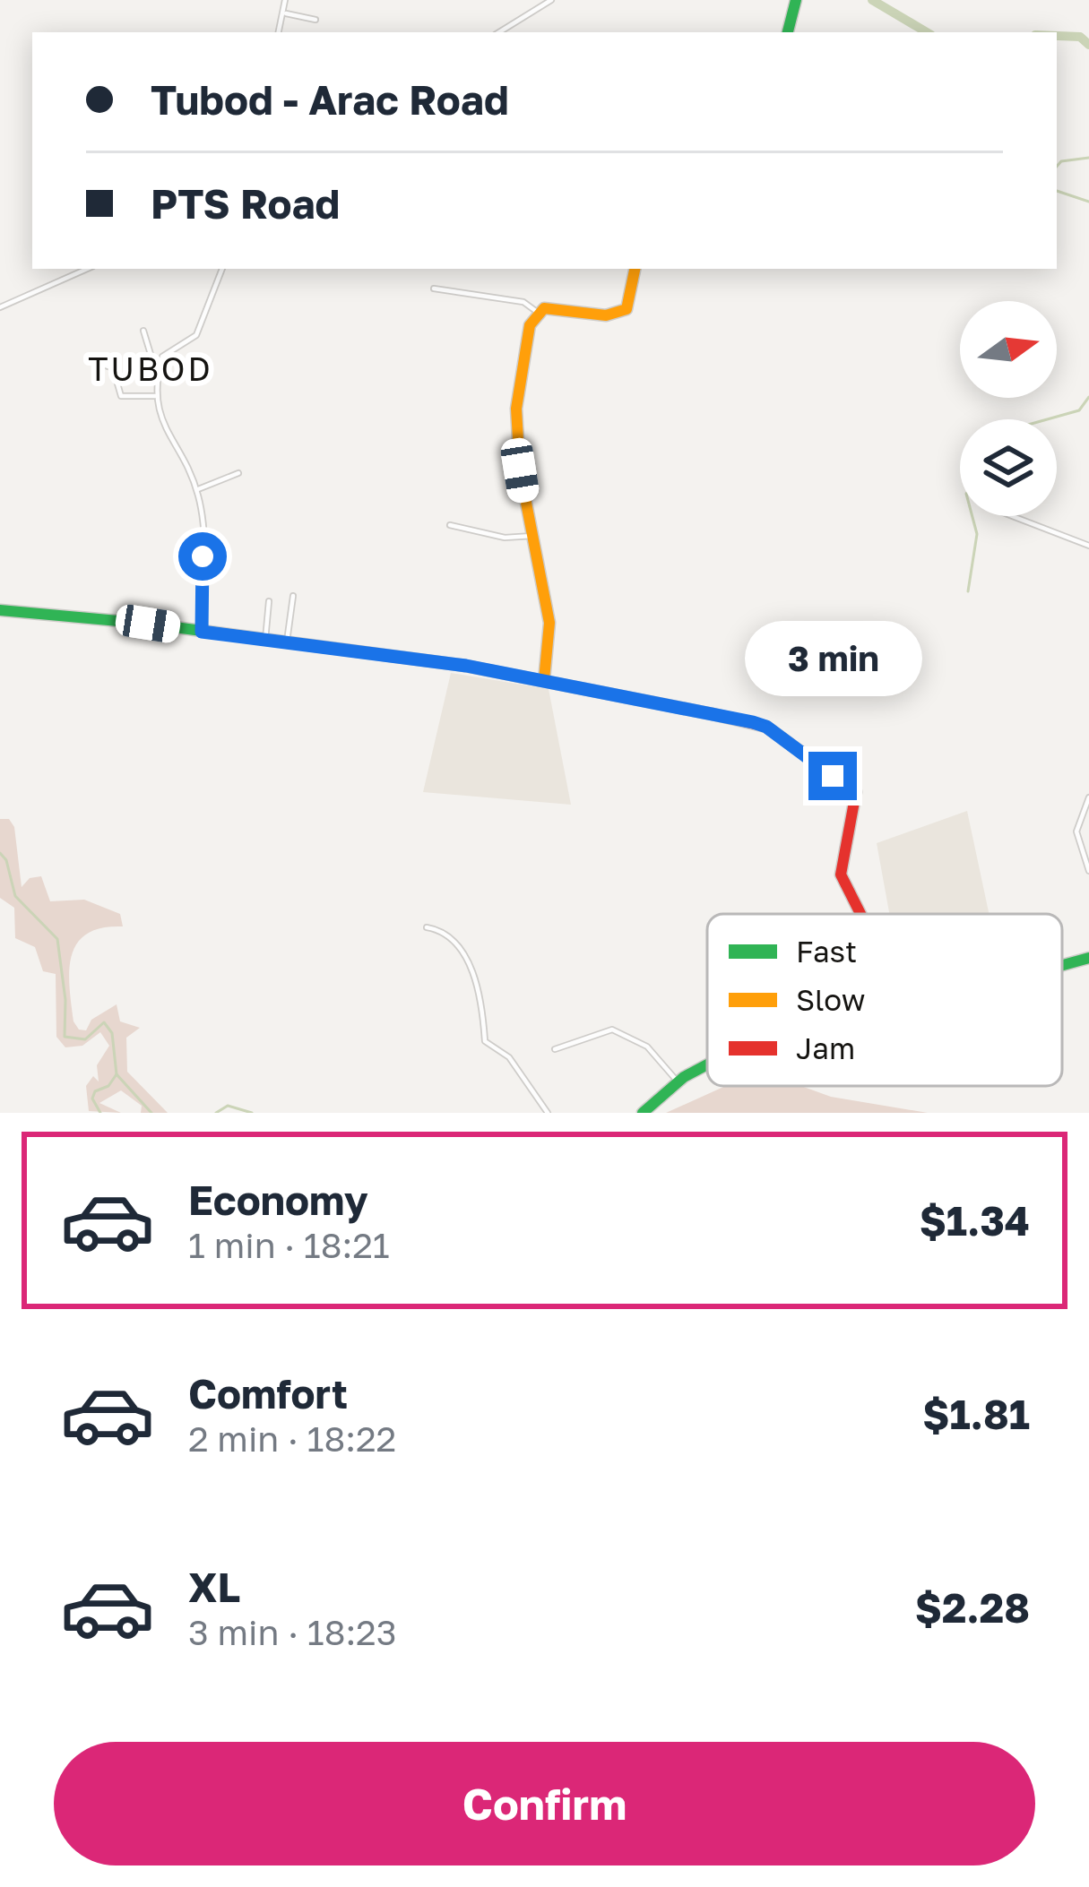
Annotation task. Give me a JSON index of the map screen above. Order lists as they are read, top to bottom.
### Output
{
  "districts": ["TUBOD"],
  "legend": ["Fast", "Slow", "Jam"],
  "north": "right",
  "page": {
    "banner": ["Tubod - Arac Road", "PTS Road"],
    "bubble": "3 min",
    "list": [
      {
        "name": "Economy",
        "note": "1 min · 18:21",
        "value": "$1.34"
      },
      {
        "name": "Comfort",
        "note": "2 min · 18:22",
        "value": "$1.81"
      },
      {
        "name": "XL",
        "note": "3 min · 18:23",
        "value": "$2.28"
      }
    ],
    "buttons": "Confirm"
  }
}
